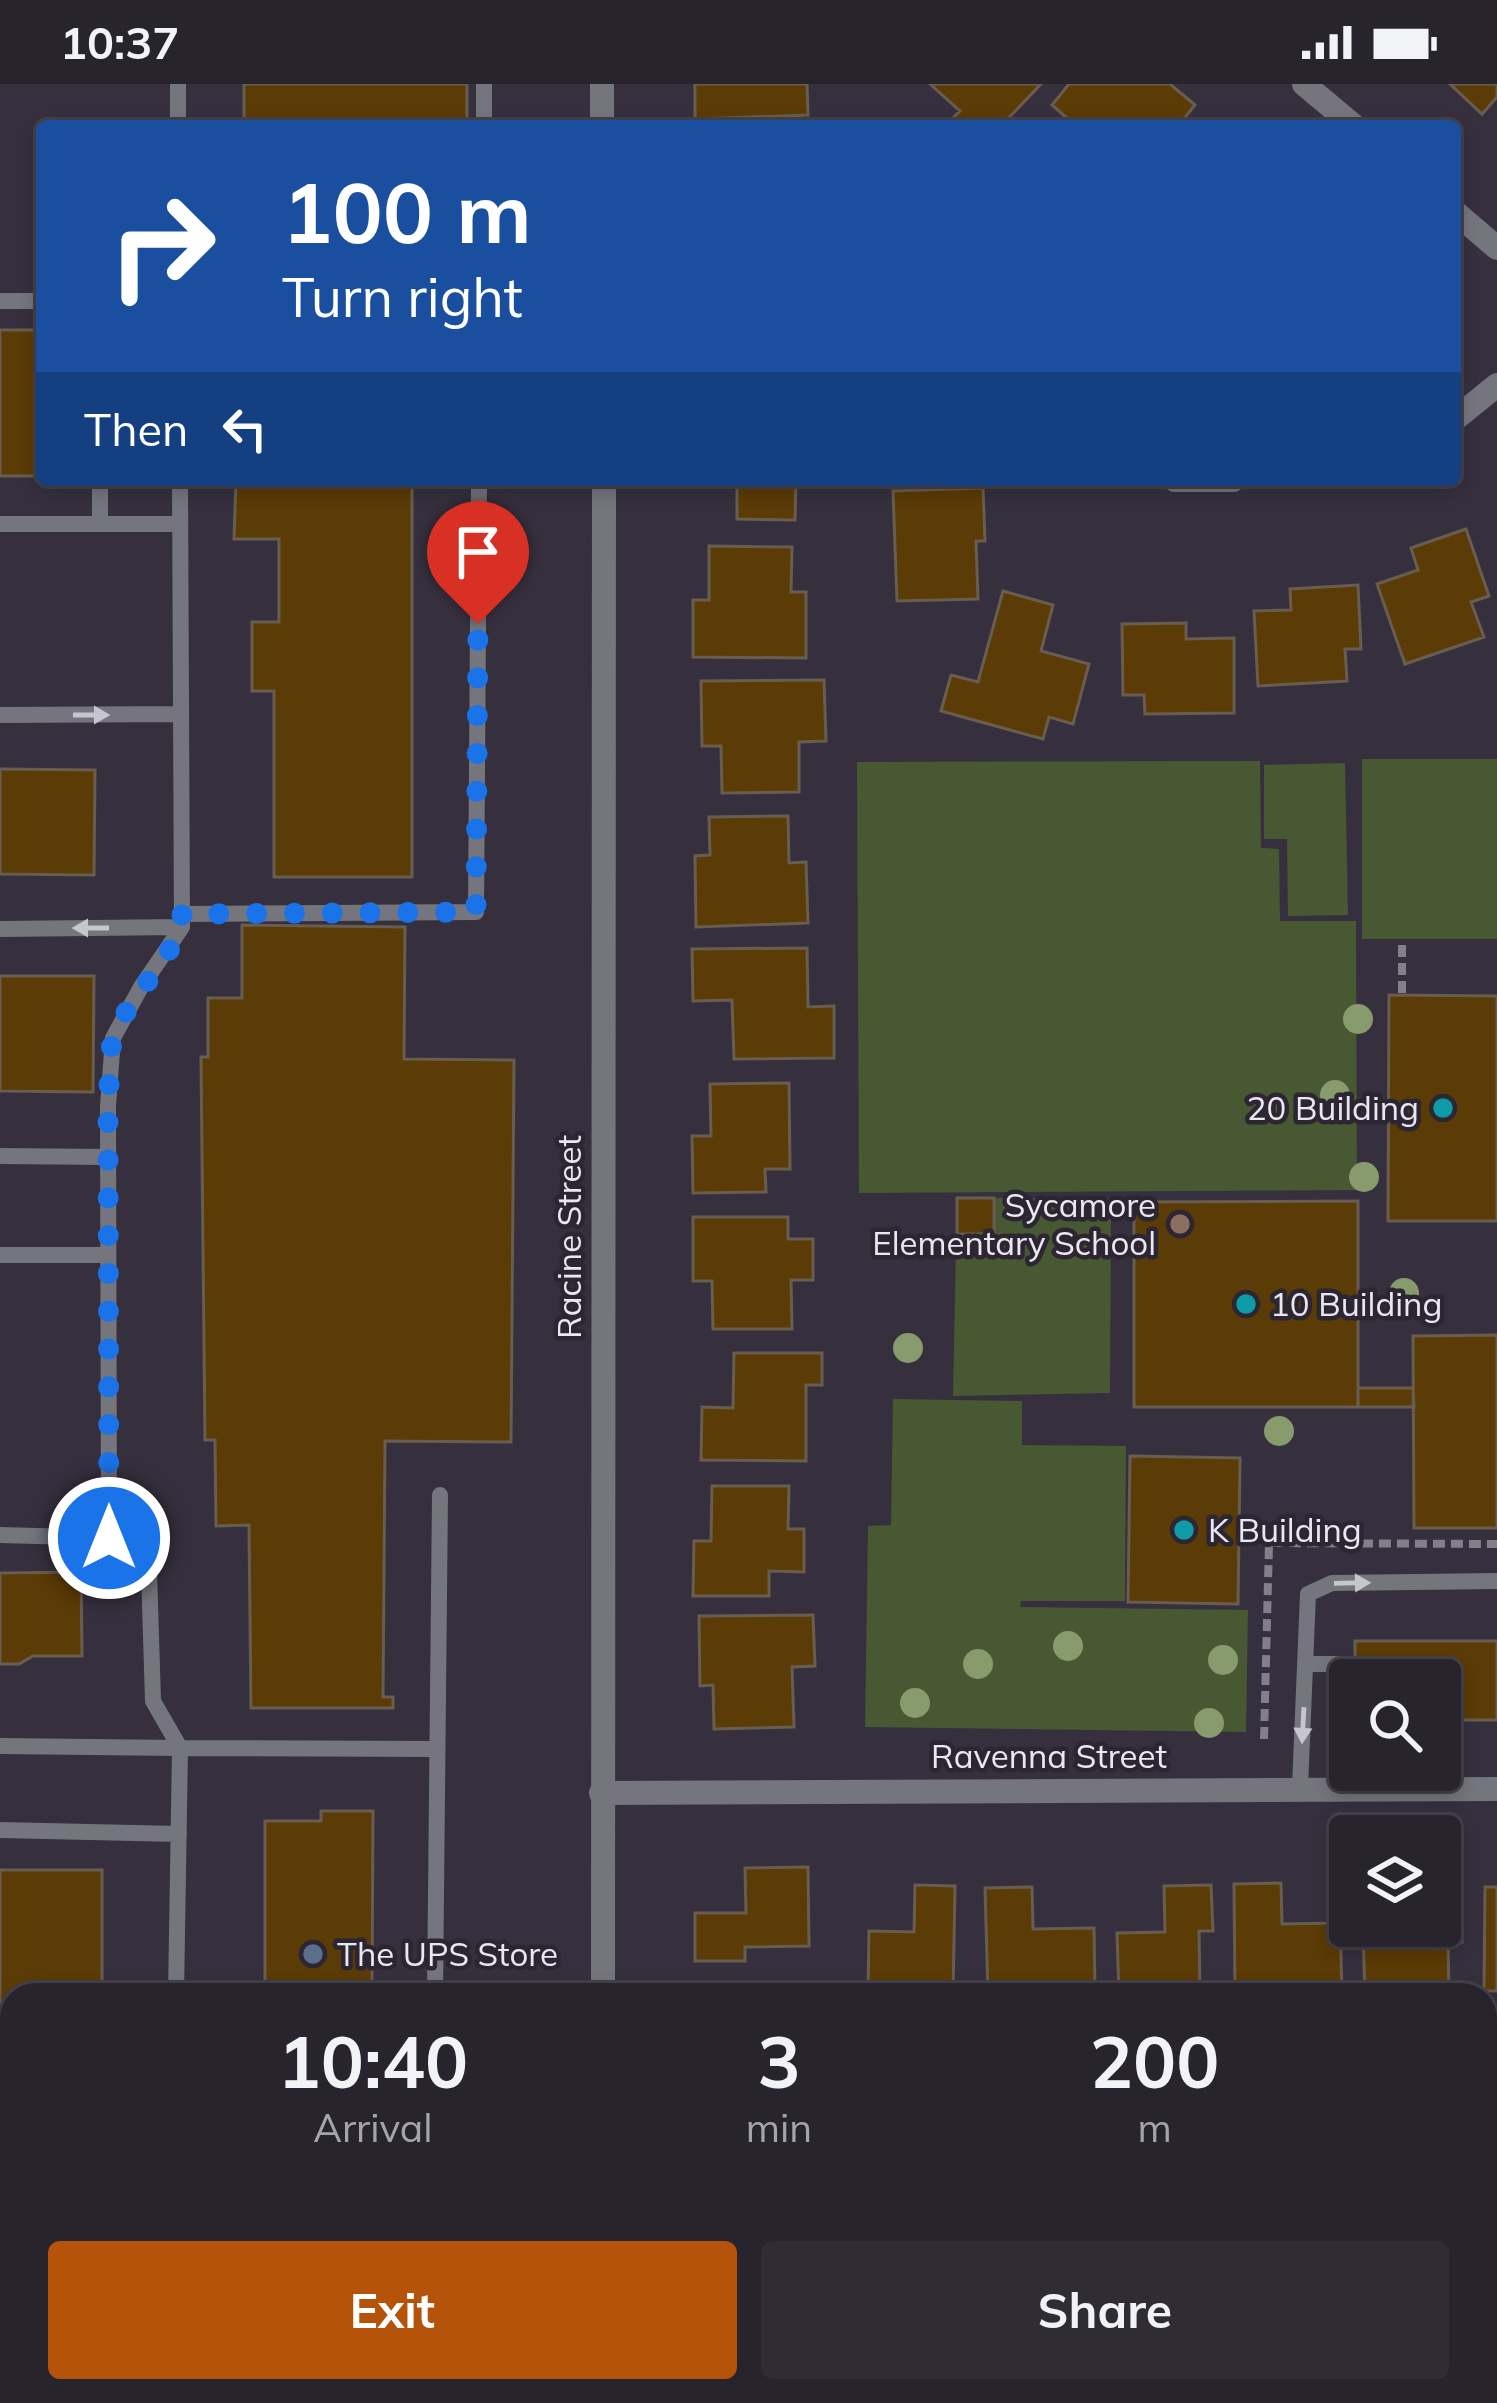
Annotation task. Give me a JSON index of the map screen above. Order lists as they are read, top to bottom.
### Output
{
  "streets": {
    "street": ["Racine Street", "Ravenna Street"]
  },
  "crossings": [
    ["Racine Street", "Ravenna Street"]
  ],
  "places": [
    "20 Building",
    "Sycamore Elementary School",
    "10 Building",
    "K Building",
    "The UPS Store"
  ],
  "page": {
    "status": "10:37",
    "turn": ["100 m", "Turn right"],
    "then": "Then",
    "eta": [
      "10:40",
      "Arrival",
      "3",
      "min",
      "200",
      "m"
    ],
    "buttons": ["Exit", "Share"]
  }
}
